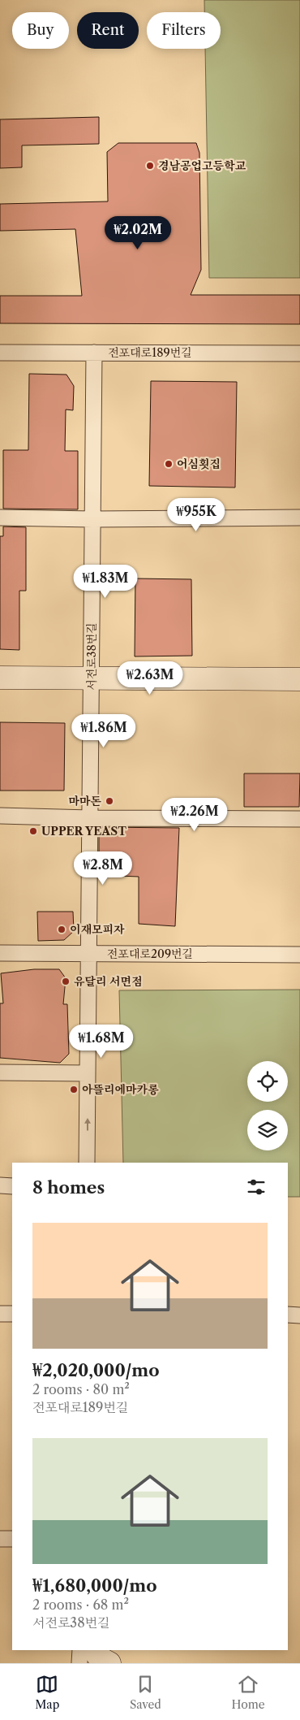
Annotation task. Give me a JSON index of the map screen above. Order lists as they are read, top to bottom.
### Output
{
  "streets": {
    "street": ["전포대로189번길", "서전로38번길", "전포대로209번길"]
  },
  "crossings": [
    ["전포대로189번길", "서전로38번길"],
    ["서전로38번길", "전포대로209번길"]
  ],
  "places": [
    "경남공업고등학교",
    "어심횟집",
    "마마돈",
    "UPPER YEAST",
    "이재모피자",
    "유달리 서면점",
    "아뜰리에마카롱"
  ],
  "page": {
    "chip": ["Buy", "Rent", "Filters"],
    "price": [
      "₩2.02M",
      "₩955K",
      "₩1.83M",
      "₩2.63M",
      "₩1.86M",
      "₩2.26M",
      "₩2.8M",
      "₩1.68M"
    ],
    "heading": "8 homes",
    "list": [
      {
        "name": "₩2,020,000/mo",
        "note": "2 rooms · 80 m² · 전포대로189번길"
      },
      {
        "name": "₩1,680,000/mo",
        "note": "2 rooms · 68 m² · 서전로38번길"
      }
    ],
    "tabs": ["Map", "Saved", "Home"]
  }
}
